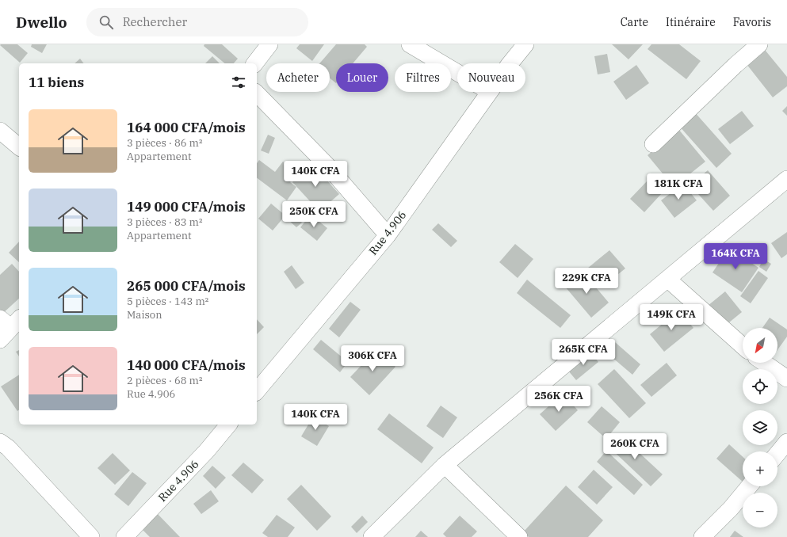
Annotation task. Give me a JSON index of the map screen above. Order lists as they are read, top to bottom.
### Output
{
  "streets": {
    "street": ["Rue 4.906"]
  },
  "north": "bottom left",
  "page": {
    "header": "Dwello",
    "search": "Rechercher",
    "nav": ["Carte", "Itinéraire", "Favoris"],
    "chip": [
      "Acheter",
      "Louer",
      "Filtres",
      "Nouveau"
    ],
    "heading": "11 biens",
    "list": [
      {
        "name": "164 000 CFA/mois",
        "note": "3 pièces · 86 m² · Appartement"
      },
      {
        "name": "149 000 CFA/mois",
        "note": "3 pièces · 83 m² · Appartement"
      },
      {
        "name": "265 000 CFA/mois",
        "note": "5 pièces · 143 m² · Maison"
      },
      {
        "name": "140 000 CFA/mois",
        "note": "2 pièces · 68 m² · Rue 4.906"
      }
    ],
    "price": [
      "140K CFA",
      "181K CFA",
      "250K CFA",
      "164K CFA",
      "229K CFA",
      "149K CFA",
      "265K CFA",
      "306K CFA",
      "256K CFA",
      "140K CFA",
      "260K CFA"
    ],
    "map_buttons": ["+", "−"]
  }
}
